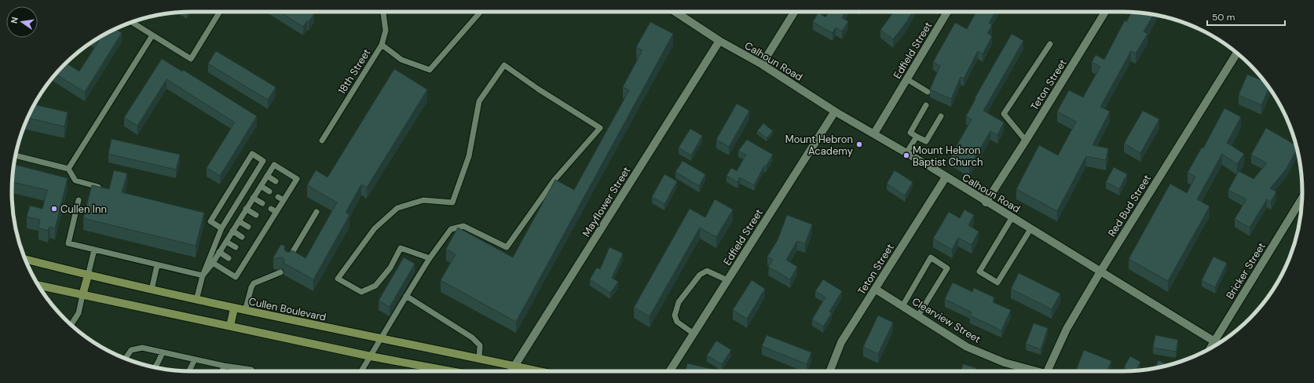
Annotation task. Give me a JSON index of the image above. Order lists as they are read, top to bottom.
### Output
{
  "streets": {
    "main road": ["Cullen Boulevard"],
    "street": [
      "Edfield Street",
      "Calhoun Road",
      "Teton Street",
      "Mayflower Street",
      "Red Bud Street",
      "Bricker Street",
      "Clearview Street"
    ],
    "lane": ["18th Street"]
  },
  "crossings": [
    ["Edfield Street", "Calhoun Road"],
    ["Calhoun Road", "Teton Street"],
    ["Calhoun Road", "Mayflower Street"],
    ["Calhoun Road", "Red Bud Street"],
    ["Calhoun Road", "Bricker Street"],
    ["Teton Street", "Clearview Street"],
    ["Mayflower Street", "Cullen Boulevard"]
  ],
  "places": ["Mount Hebron Academy", "Mount Hebron Baptist Church", "Cullen Inn"],
  "scale_bar": "50 m",
  "north": "left"
}
